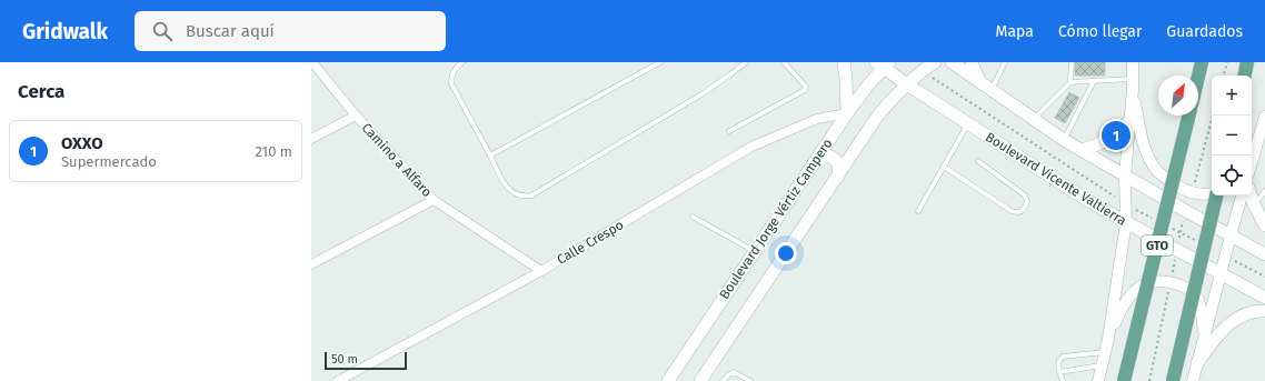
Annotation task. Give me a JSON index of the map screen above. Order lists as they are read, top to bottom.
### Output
{
  "streets": {
    "main road": ["Boulevard Vicente Valtierra", "Boulevard Jorge Vértiz Campero", "GTO"],
    "street": ["Camino a Alfaro", "Calle Crespo"]
  },
  "crossings": [
    ["Camino a Alfaro", "Calle Crespo"],
    ["Boulevard Vicente Valtierra", "Boulevard Jorge Vértiz Campero"],
    ["Boulevard Jorge Vértiz Campero", "Calle Crespo"]
  ],
  "scale_bar": "50 m",
  "north": "top right",
  "page": {
    "header": "Gridwalk",
    "search": "Buscar aquí",
    "nav": ["Mapa", "Cómo llegar", "Guardados"],
    "heading": "Cerca",
    "map_buttons": ["+", "−"],
    "pins": "1",
    "list": [
      {
        "mark": "1",
        "name": "OXXO",
        "note": "Supermercado",
        "value": "210 m"
      }
    ],
    "scale": "50 m"
  }
}
